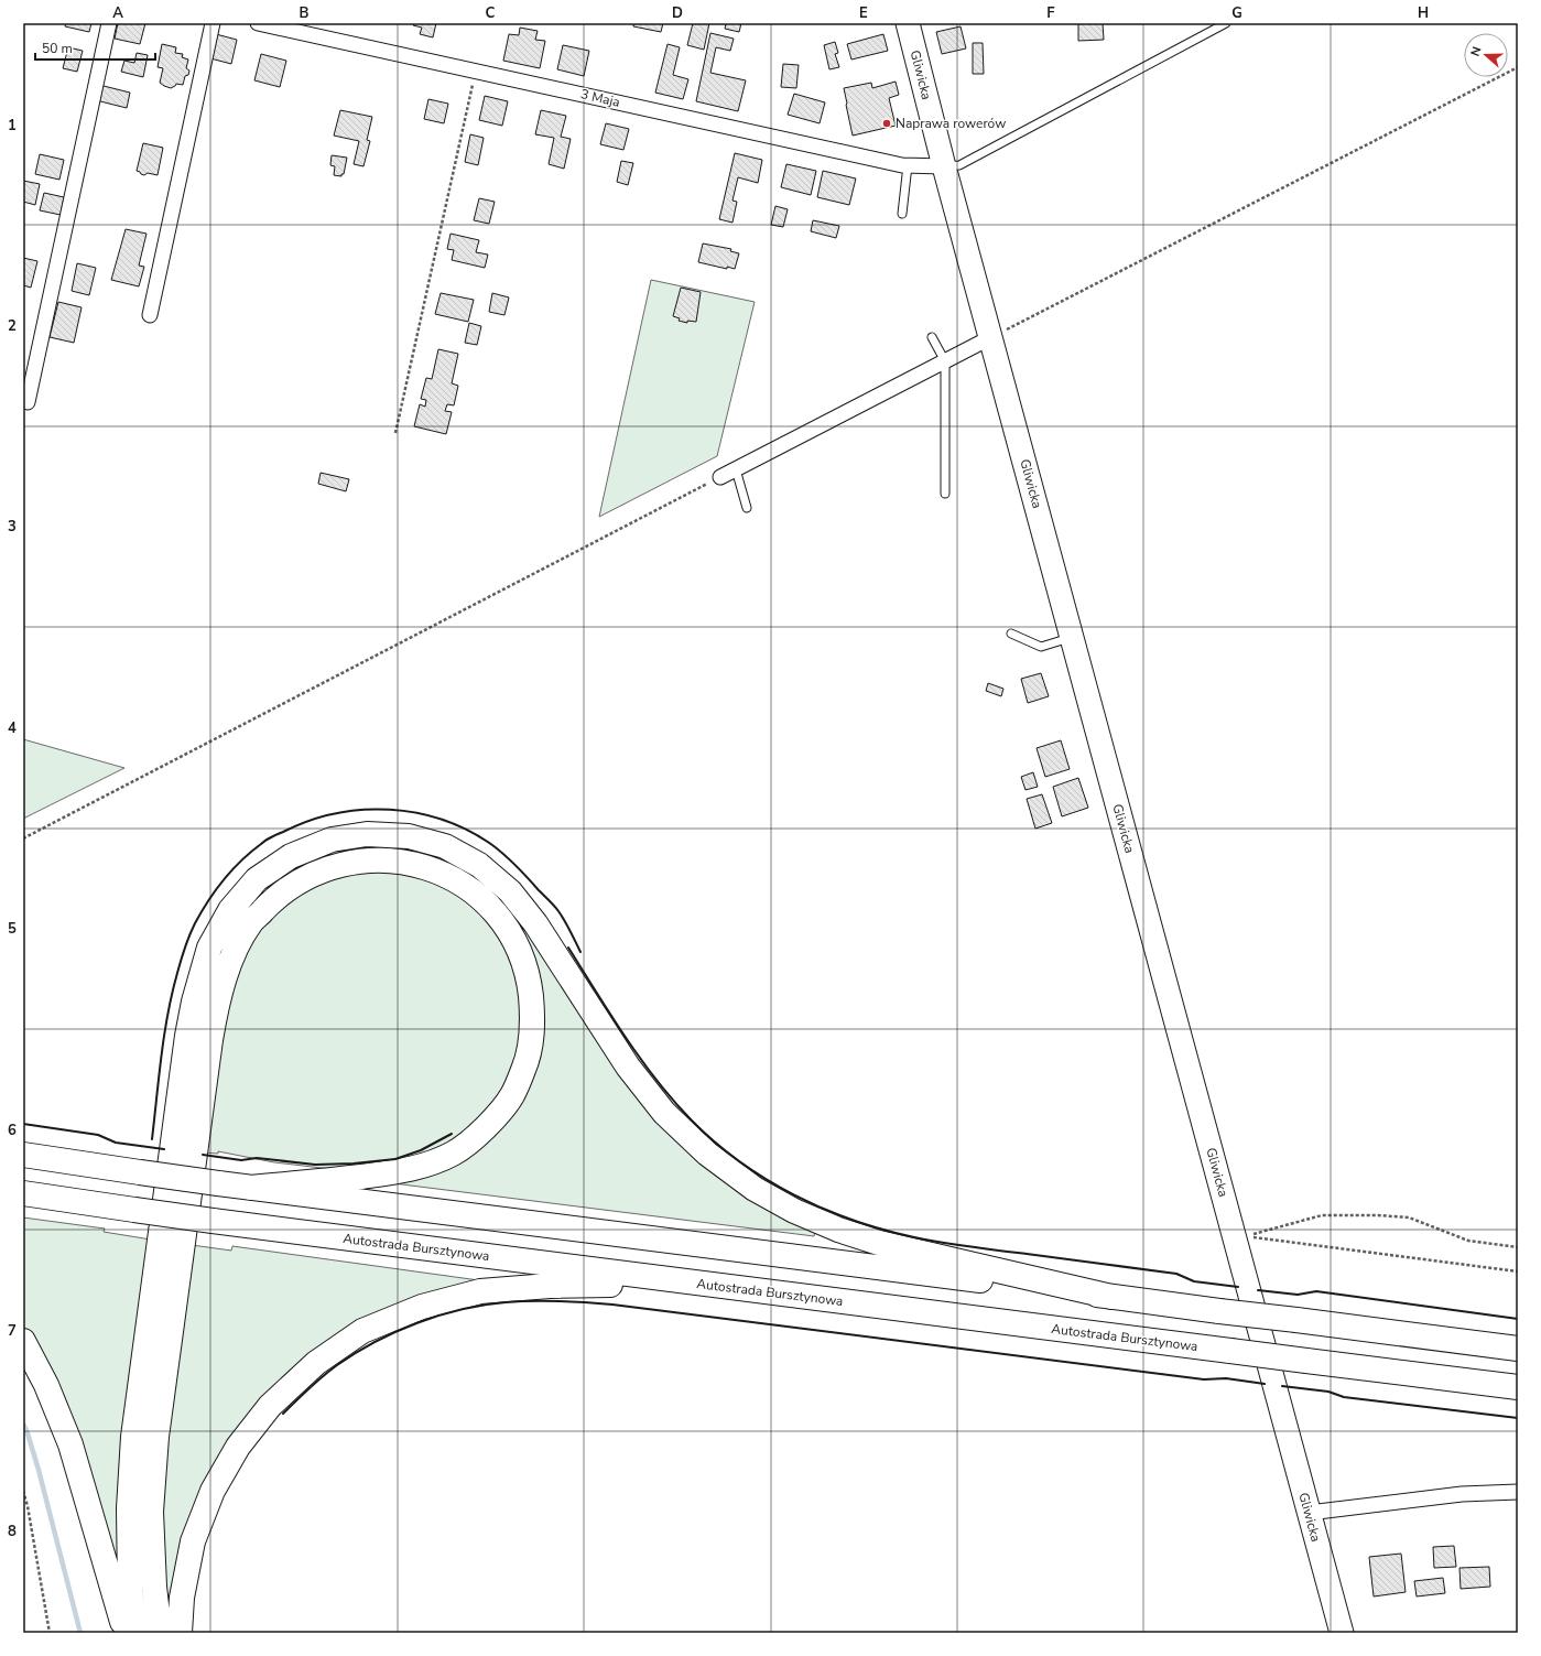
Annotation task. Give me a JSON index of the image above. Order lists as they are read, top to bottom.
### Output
{
  "streets": {
    "highway": ["Autostrada Bursztynowa"],
    "main road": ["Gliwicka"],
    "street": ["3 Maja"]
  },
  "crossings": [
    ["Gliwicka", "3 Maja"]
  ],
  "places": ["Naprawa rowerów"],
  "scale_bar": "50 m",
  "north": "left",
  "grid": {
    "columns": [
      "A",
      "B",
      "C",
      "D",
      "E",
      "F",
      "G",
      "H"
    ],
    "rows": [
      "1",
      "2",
      "3",
      "4",
      "5",
      "6",
      "7",
      "8"
    ]
  }
}
